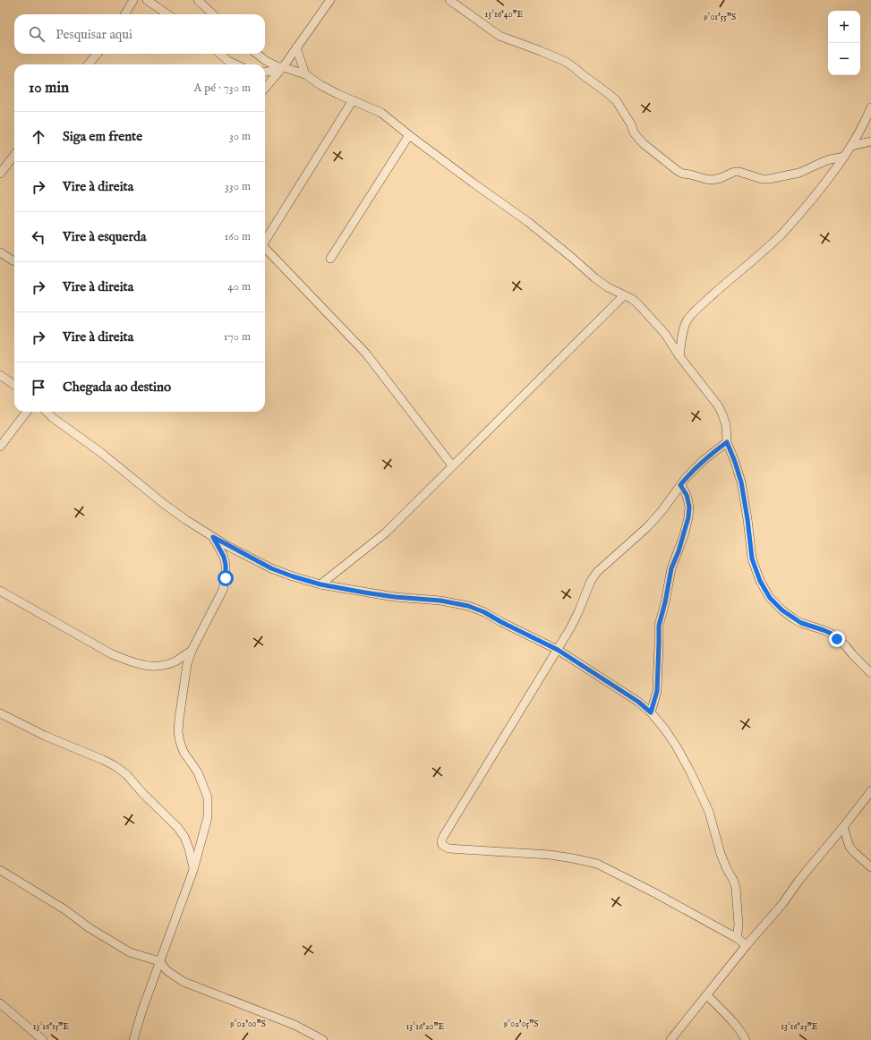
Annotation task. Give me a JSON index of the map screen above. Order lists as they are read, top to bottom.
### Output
{
  "page": {
    "map_buttons": ["+", "−"],
    "search": "Pesquisar aqui",
    "heading": ["10 min", "A pé · 730 m"],
    "list": [
      ["Siga em frente", "30 m"],
      ["Vire à direita", "330 m"],
      ["Vire à esquerda", "160 m"],
      ["Vire à direita", "40 m"],
      ["Vire à direita", "170 m"],
      "Chegada ao destino"
    ]
  },
  "coordinates": [
    "13°16'40\"E",
    "9°01'55\"S",
    "9°02'00\"S",
    "9°02'05\"S",
    "13°16'15\"E",
    "13°16'20\"E",
    "13°16'25\"E"
  ]
}
